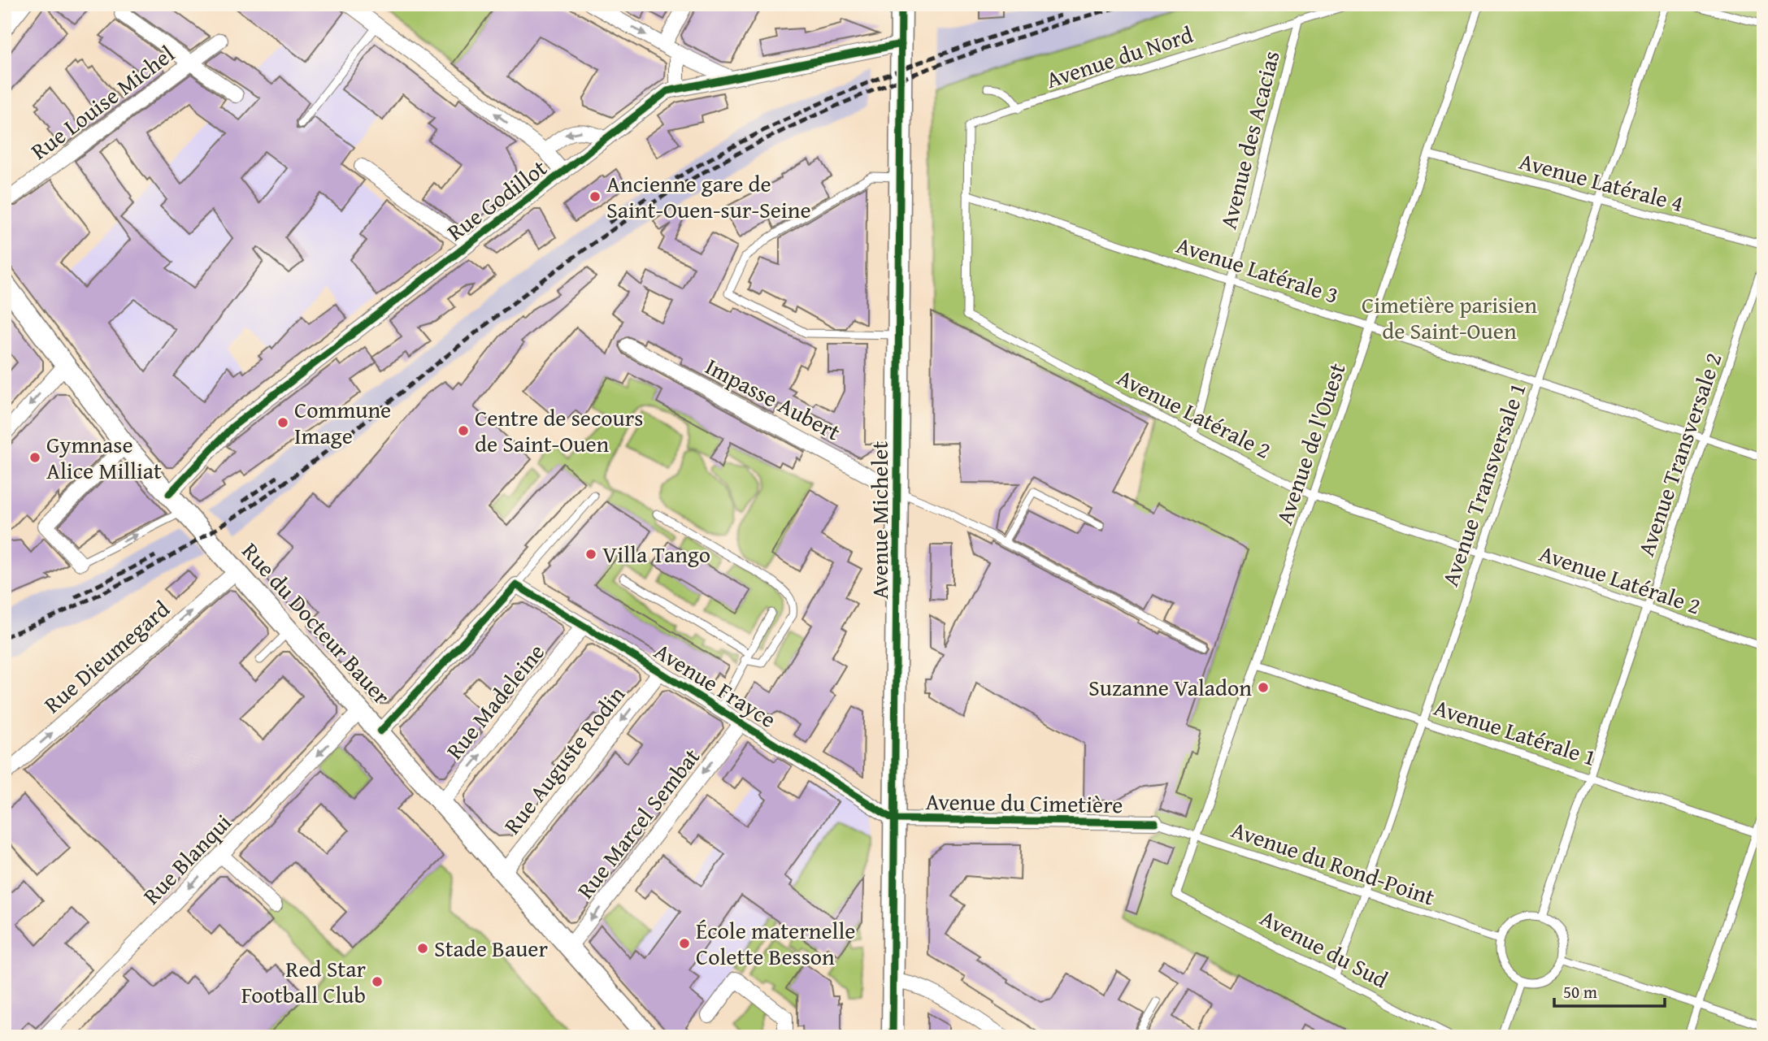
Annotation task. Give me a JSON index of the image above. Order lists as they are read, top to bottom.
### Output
{
  "streets": {
    "main road": ["Avenue Michelet", "Rue du Docteur Bauer"],
    "street": [
      "Rue Louise Michel",
      "Rue Godillot",
      "Impasse Aubert",
      "Rue Dieumegard",
      "Avenue Frayce",
      "Rue Madeleine",
      "Rue Auguste Rodin",
      "Avenue du Cimetière",
      "Rue Marcel Sembat",
      "Rue Blanqui"
    ],
    "lane": [
      "Avenue du Nord",
      "Avenue des Acacias",
      "Avenue Latérale 4",
      "Avenue Latérale 3",
      "Avenue Latérale 2",
      "Avenue de l'Ouest",
      "Avenue Transversale 2",
      "Avenue Transversale 1",
      "Avenue Latérale 1",
      "Avenue du Rond-Point",
      "Avenue du Sud"
    ]
  },
  "crossings": [
    ["Avenue du Nord", "Avenue des Acacias"],
    ["Avenue du Nord", "Avenue Latérale 3"],
    ["Avenue du Nord", "Avenue Latérale 2"],
    ["Avenue des Acacias", "Avenue Latérale 3"],
    ["Avenue des Acacias", "Avenue Latérale 2"],
    ["Avenue Latérale 4", "Avenue de l'Ouest"],
    ["Avenue Latérale 4", "Avenue Transversale 1"],
    ["Rue Godillot", "Avenue Michelet"],
    ["Rue Godillot", "Rue du Docteur Bauer"],
    ["Avenue Latérale 3", "Avenue Latérale 2"],
    ["Avenue Latérale 3", "Avenue de l'Ouest"],
    ["Avenue Latérale 3", "Avenue Transversale 2"],
    ["Avenue Latérale 3", "Avenue Transversale 1"],
    ["Impasse Aubert", "Avenue Michelet"],
    ["Avenue Latérale 2", "Avenue de l'Ouest"],
    ["Avenue Latérale 2", "Avenue Transversale 2"],
    ["Avenue Latérale 2", "Avenue Transversale 1"],
    ["Avenue de l'Ouest", "Avenue Latérale 1"],
    ["Avenue de l'Ouest", "Avenue du Rond-Point"],
    ["Avenue de l'Ouest", "Avenue du Sud"],
    ["Avenue Transversale 2", "Avenue Latérale 1"],
    ["Avenue Transversale 2", "Avenue du Rond-Point"],
    ["Avenue Transversale 1", "Avenue Latérale 1"],
    ["Avenue Transversale 1", "Avenue du Rond-Point"],
    ["Avenue Transversale 1", "Avenue du Sud"],
    ["Avenue Michelet", "Avenue Frayce"],
    ["Avenue Michelet", "Avenue du Cimetière"],
    ["Rue du Docteur Bauer", "Rue Dieumegard"],
    ["Rue du Docteur Bauer", "Rue Madeleine"],
    ["Rue du Docteur Bauer", "Rue Auguste Rodin"],
    ["Rue du Docteur Bauer", "Rue Marcel Sembat"],
    ["Rue du Docteur Bauer", "Rue Blanqui"],
    ["Avenue Frayce", "Rue Madeleine"],
    ["Avenue Frayce", "Rue Auguste Rodin"],
    ["Avenue Frayce", "Avenue du Cimetière"],
    ["Avenue Frayce", "Rue Marcel Sembat"],
    ["Avenue du Cimetière", "Avenue du Rond-Point"]
  ],
  "one_way": [
    "Rue Dieumegard",
    "Rue Auguste Rodin",
    "Rue Marcel Sembat",
    "Rue Blanqui"
  ],
  "parks": ["Cimetière parisien de Saint-Ouen"],
  "places": [
    "Ancienne gare de Saint-Ouen-sur-Seine",
    "Commune Image",
    "Centre de secours de Saint-Ouen",
    "Gymnase Alice Milliat",
    "Villa Tango",
    "Suzanne Valadon",
    "École maternelle Colette Besson",
    "Stade Bauer",
    "Red Star Football Club"
  ],
  "scale_bar": "50 m"
}
